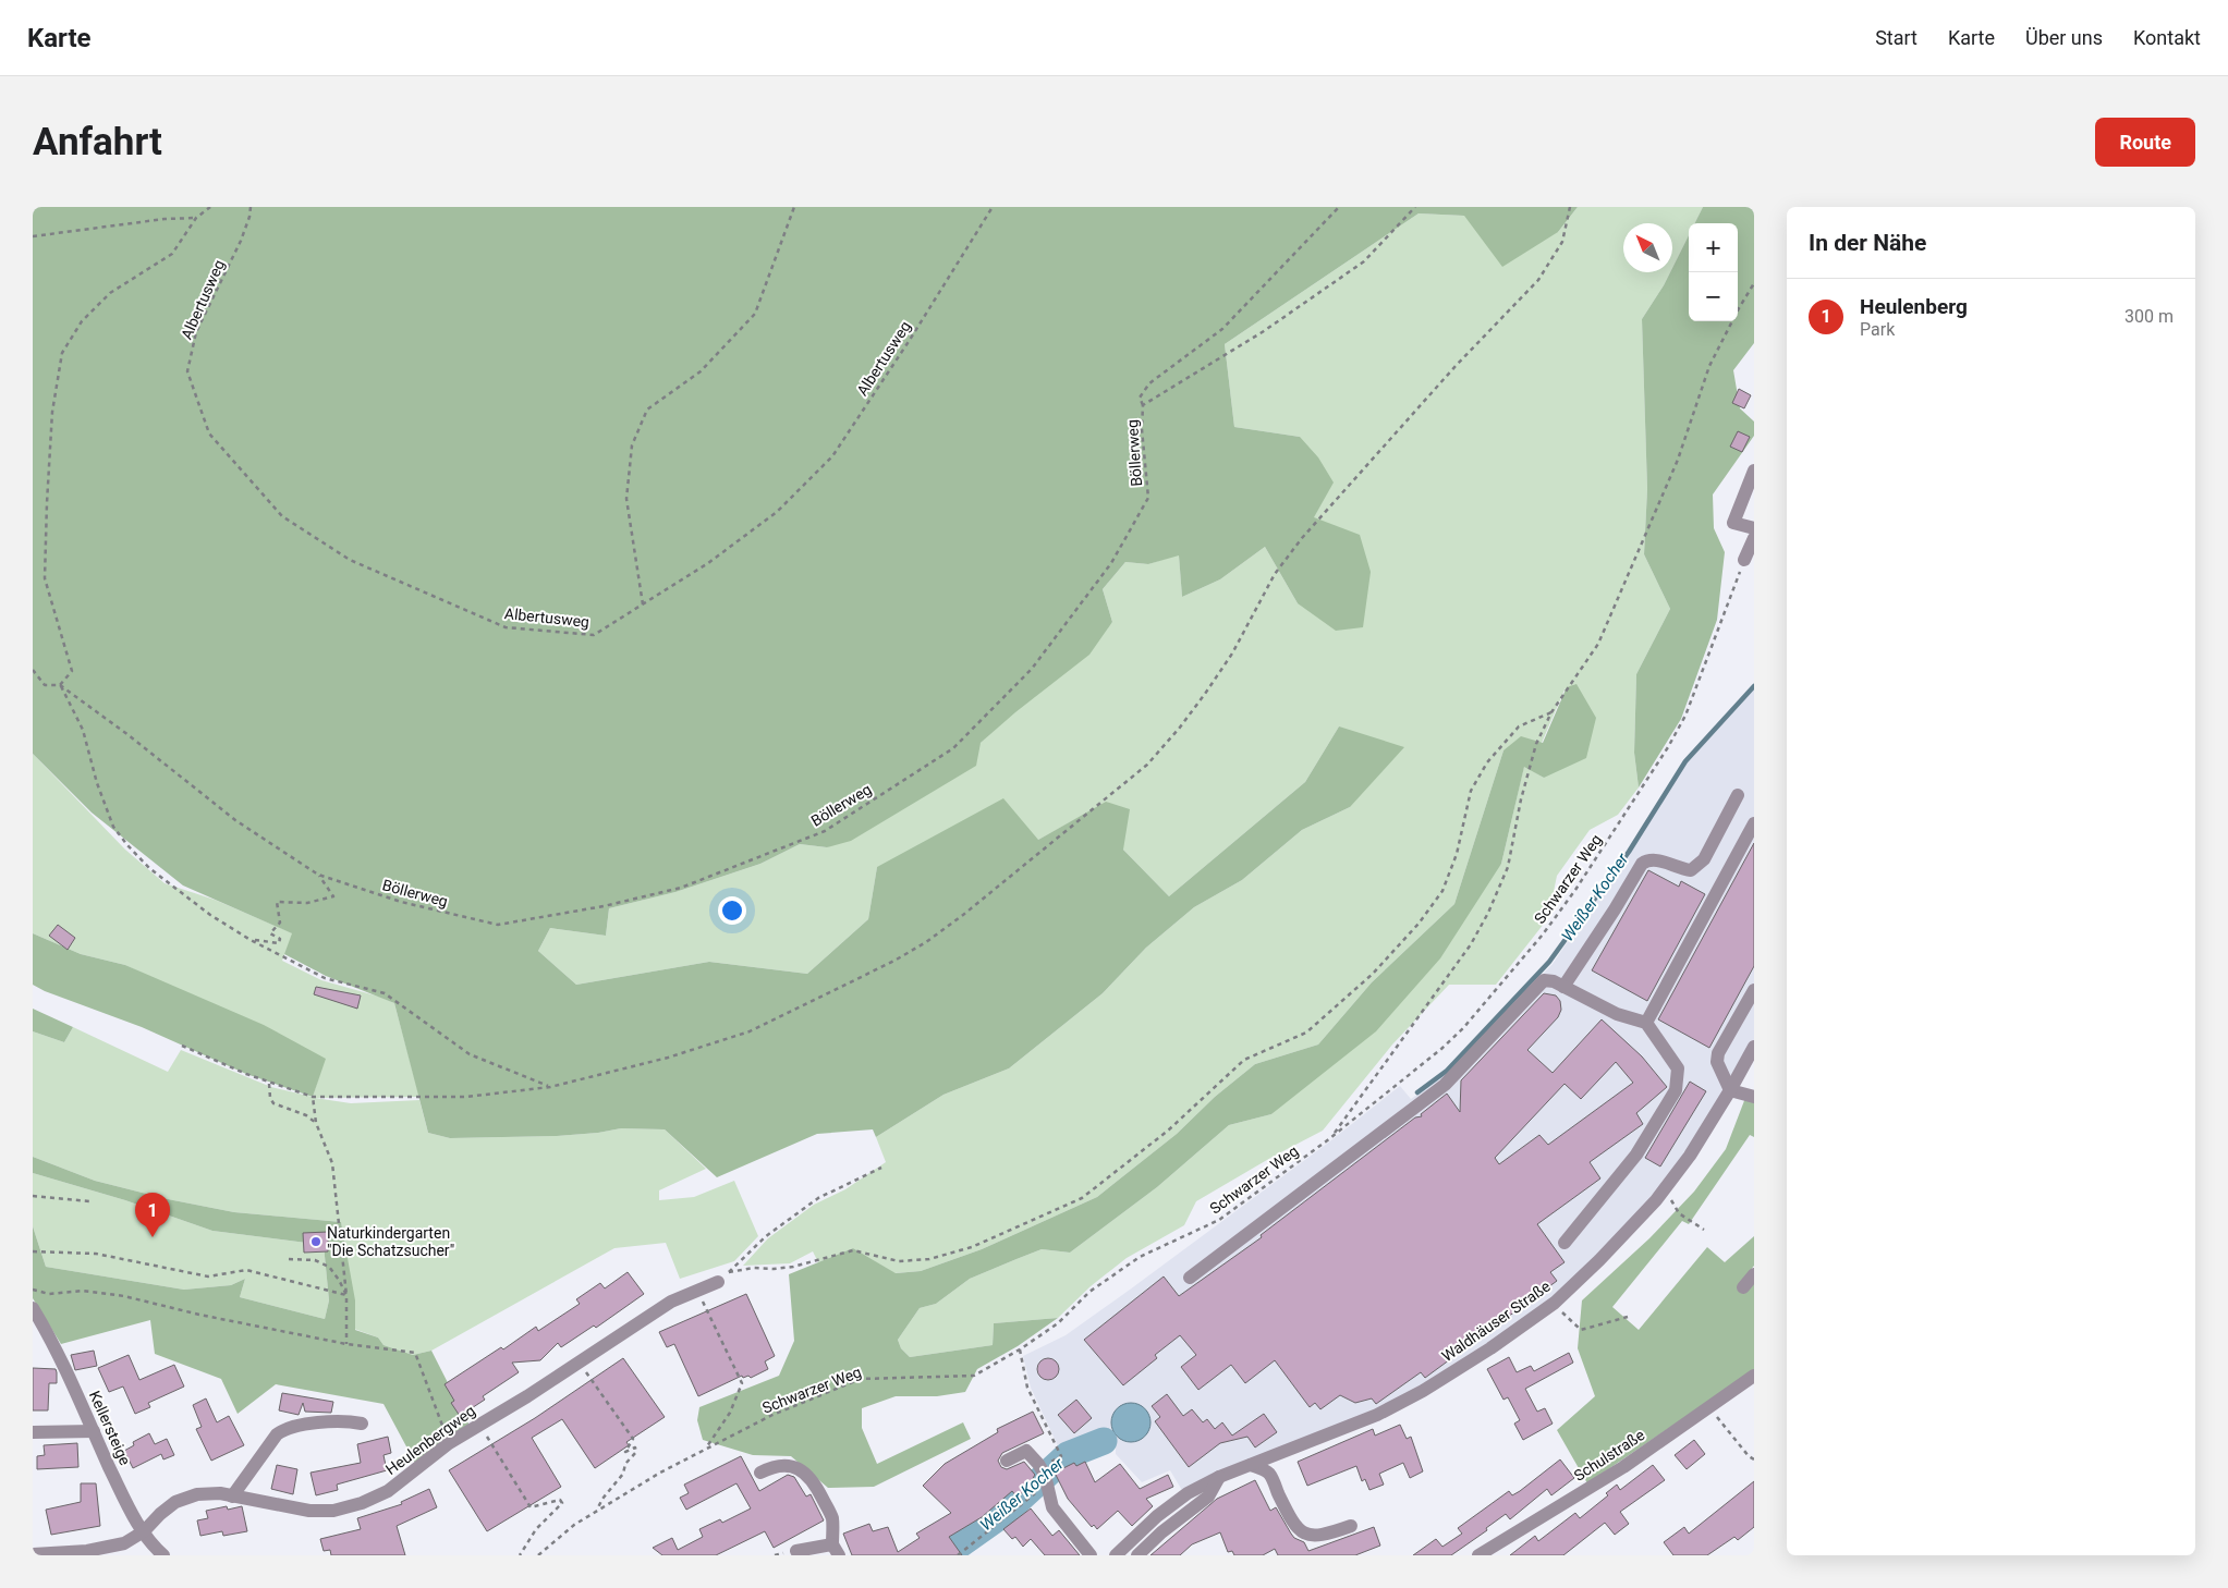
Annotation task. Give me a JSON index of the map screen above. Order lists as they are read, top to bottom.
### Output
{
  "streets": {
    "street": [
      "Waldhäuser Straße",
      "Kellersteige",
      "Heulenbergweg",
      "Schulstraße"
    ],
    "path": ["Albertusweg", "Böllerweg", "Schwarzer Weg"]
  },
  "crossings": [
    ["Kellersteige", "Heulenbergweg"]
  ],
  "water": ["Weißer Kocher"],
  "places": ["Naturkindergarten \"Die Schatzsucher\""],
  "north": "top left",
  "page": {
    "header": "Karte",
    "nav": [
      "Start",
      "Karte",
      "Über uns",
      "Kontakt"
    ],
    "buttons": "Route",
    "title": "Anfahrt",
    "heading": "In der Nähe",
    "map_buttons": ["+", "−"],
    "list": [
      {
        "mark": "1",
        "name": "Heulenberg",
        "note": "Park",
        "value": "300 m"
      }
    ],
    "pins": "1"
  }
}
